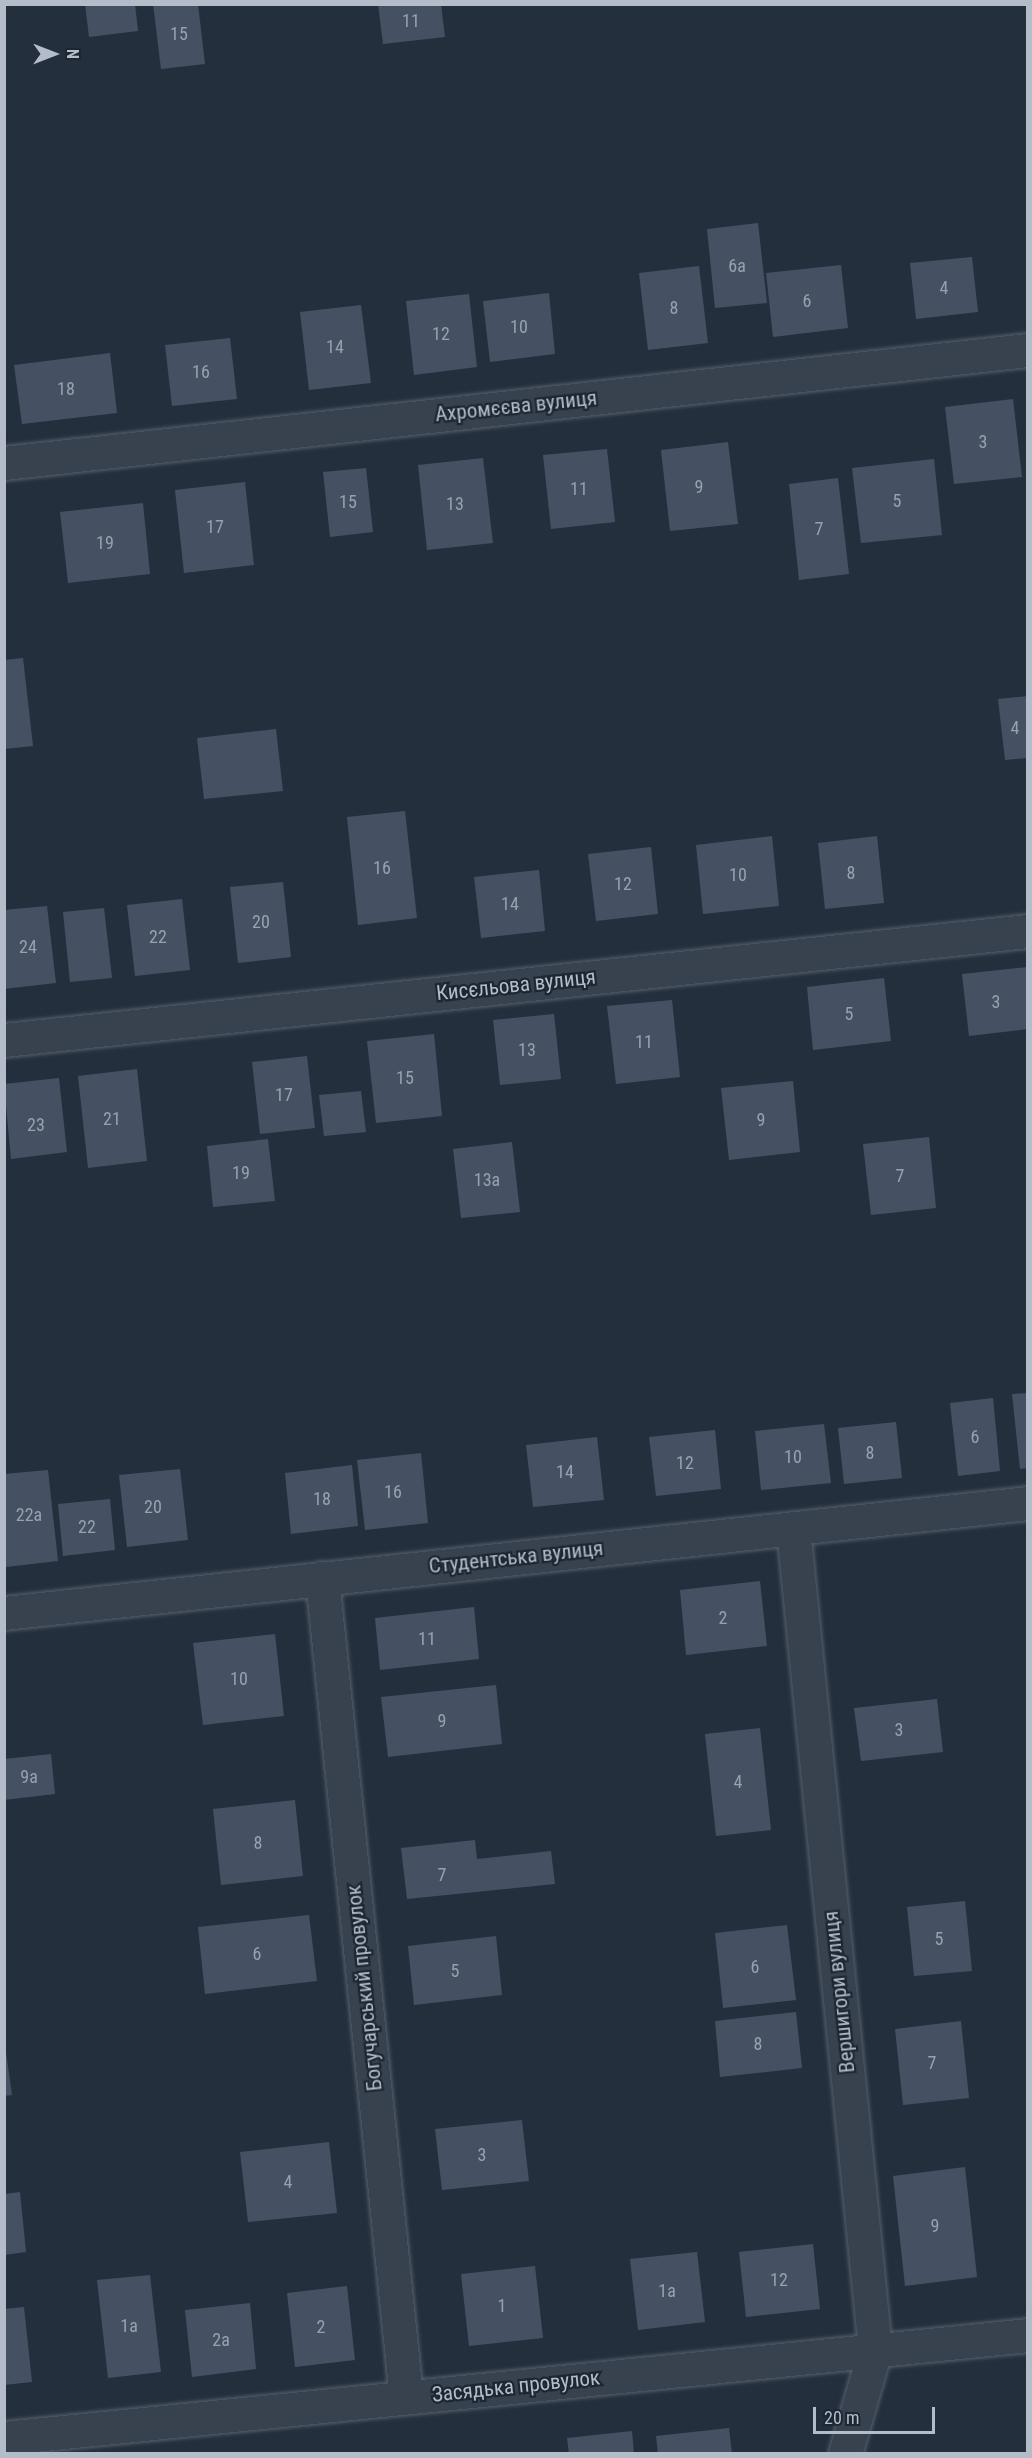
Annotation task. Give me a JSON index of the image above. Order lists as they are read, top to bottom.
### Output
{
  "streets": {
    "street": [
      "Ахромєєва вулиця",
      "Кисєльова вулиця",
      "Студентська вулиця",
      "Богучарський провулок",
      "Вершигори вулиця",
      "Засядька провулок"
    ]
  },
  "crossings": [
    ["Студентська вулиця", "Богучарський провулок"],
    ["Студентська вулиця", "Вершигори вулиця"],
    ["Богучарський провулок", "Засядька провулок"],
    ["Вершигори вулиця", "Засядька провулок"]
  ],
  "house_numbers": [
    "11",
    "15",
    "6а",
    "4",
    "6",
    "8",
    "10",
    "12",
    "14",
    "16",
    "18",
    "3",
    "9",
    "11",
    "5",
    "15",
    "13",
    "17",
    "7",
    "19",
    "4",
    "16",
    "8",
    "10",
    "12",
    "14",
    "20",
    "22",
    "24",
    "3",
    "5",
    "11",
    "13",
    "15",
    "17",
    "21",
    "9",
    "23",
    "19",
    "7",
    "13а",
    "6",
    "8",
    "10",
    "12",
    "14",
    "16",
    "18",
    "20",
    "22а",
    "22",
    "2",
    "11",
    "10",
    "9",
    "3",
    "9а",
    "4",
    "8",
    "7",
    "5",
    "6",
    "6",
    "5",
    "8",
    "7",
    "3",
    "4",
    "9",
    "12",
    "1а",
    "1",
    "1а",
    "2",
    "2а"
  ],
  "scale_bar": "20 m",
  "north": "right"
}
